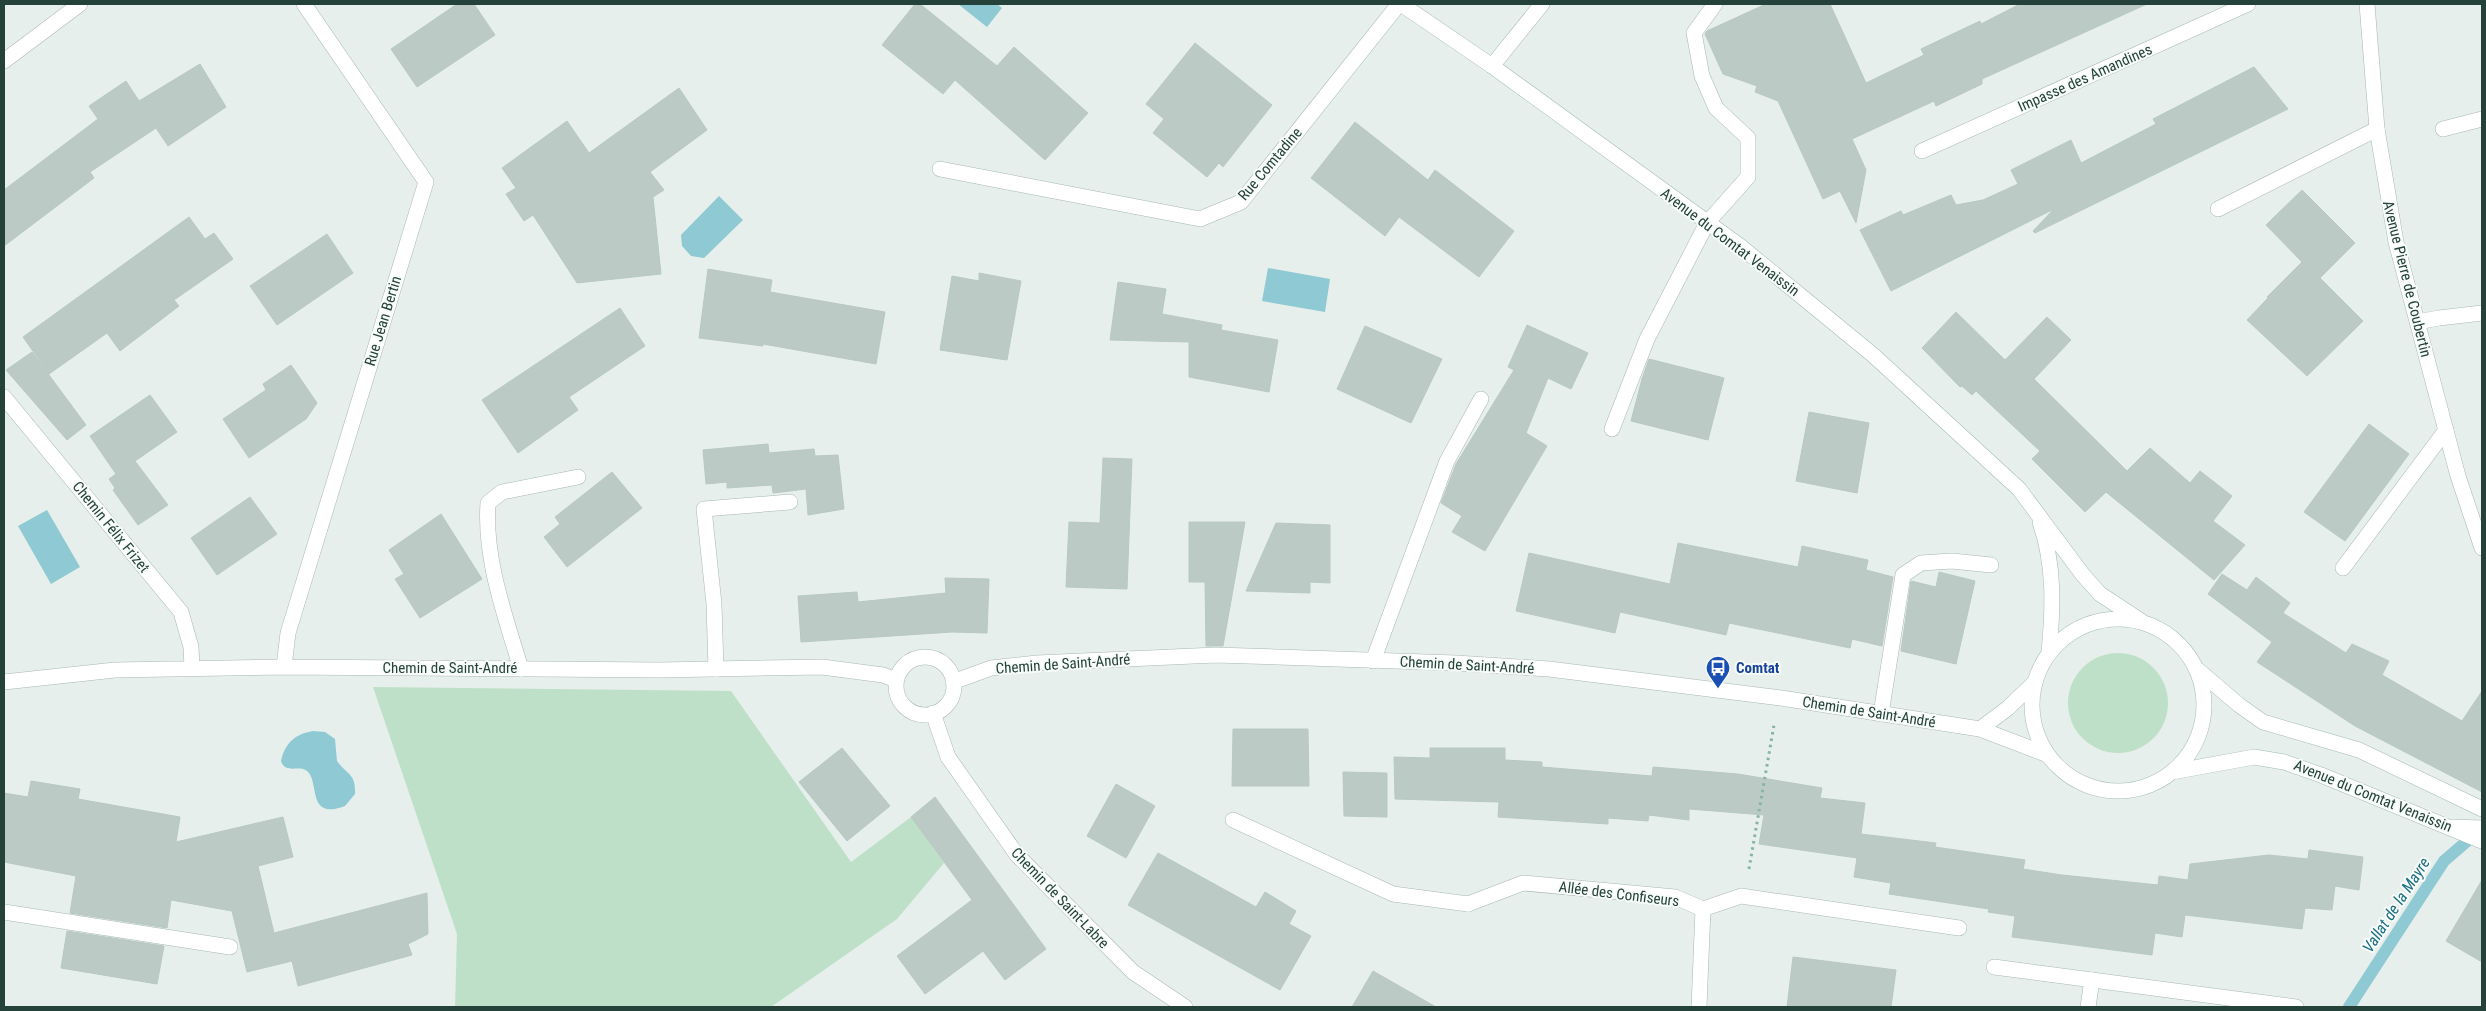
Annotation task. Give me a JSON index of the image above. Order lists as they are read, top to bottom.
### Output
{
  "streets": {
    "street": [
      "Impasse des Amandines",
      "Rue Comtadine",
      "Avenue du Comtat Venaissin",
      "Avenue Pierre de Coubertin",
      "Rue Jean Bertin",
      "Chemin Félix Frizet",
      "Chemin de Saint-André",
      "Allée des Confiseurs",
      "Chemin de Saint-Labre"
    ]
  },
  "crossings": [
    ["Rue Comtadine", "Avenue du Comtat Venaissin"],
    ["Avenue du Comtat Venaissin", "Chemin de Saint-André"],
    ["Rue Jean Bertin", "Chemin de Saint-André"],
    ["Chemin Félix Frizet", "Chemin de Saint-André"],
    ["Chemin de Saint-André", "Chemin de Saint-Labre"]
  ],
  "water": ["Vallat de la Mayre"],
  "places": {
    "bus stop": ["Comtat"]
  }
}
